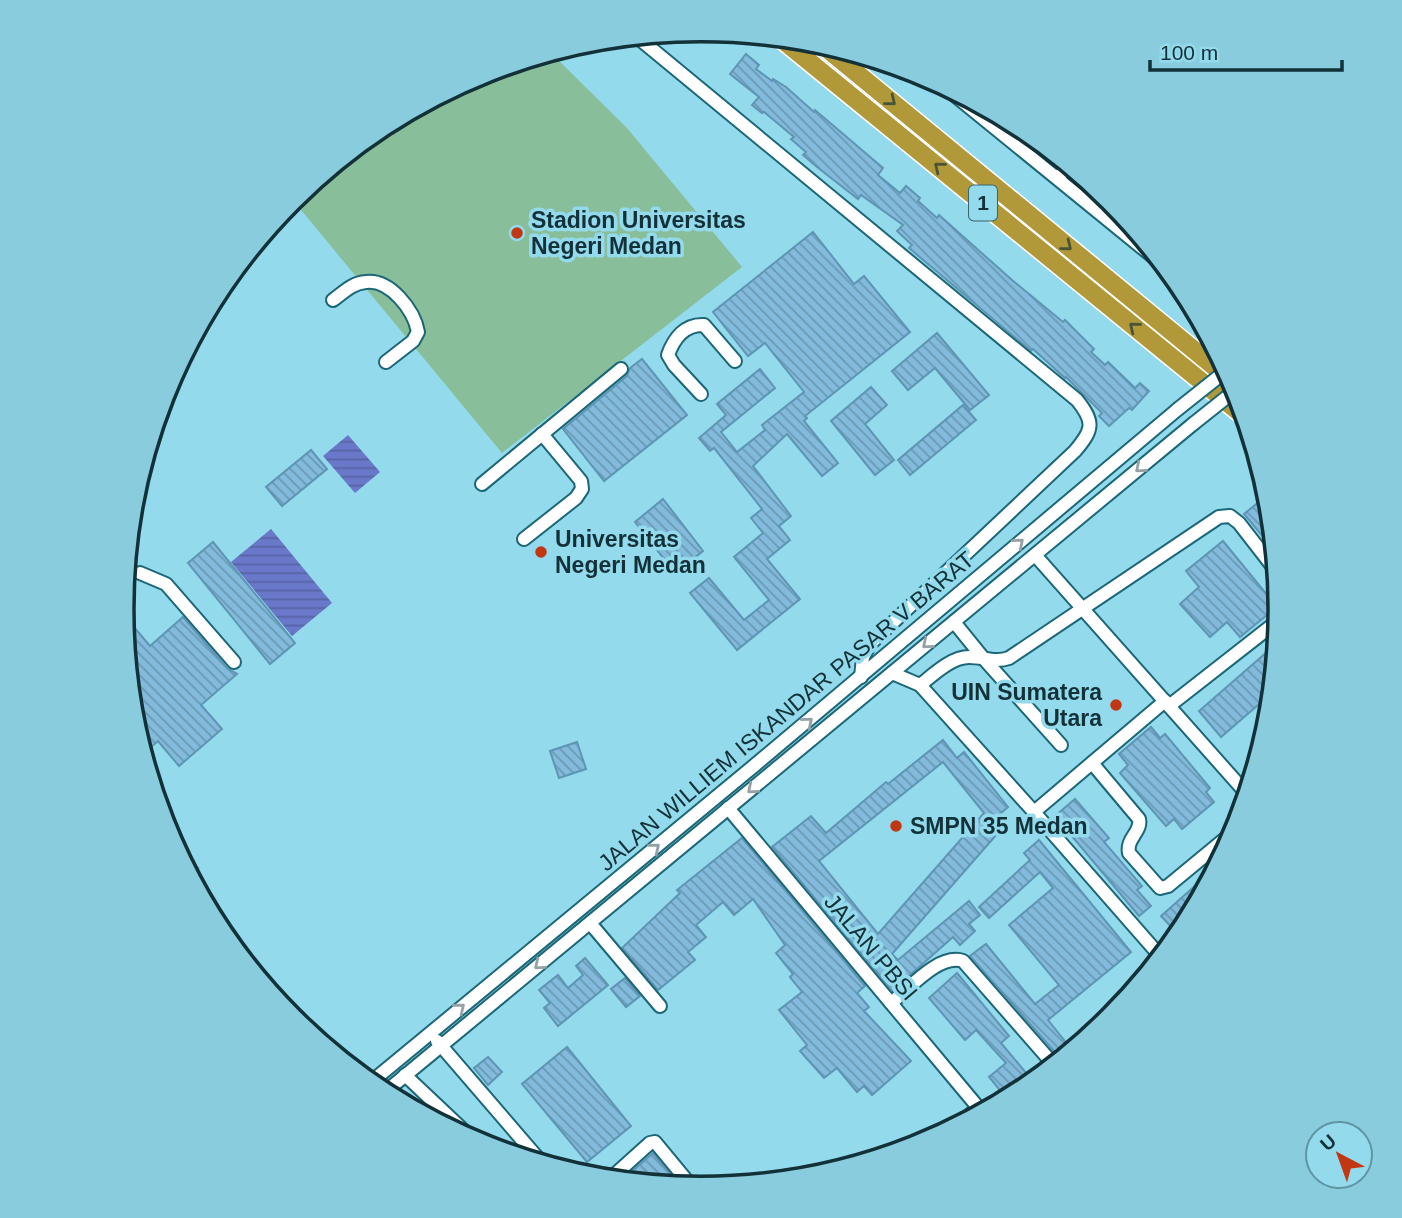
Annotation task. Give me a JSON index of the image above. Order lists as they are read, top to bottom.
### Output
{
  "streets": {
    "highway": ["1"],
    "street": ["JALAN WILLIEM ISKANDAR PASAR V BARAT", "JALAN PBSI"]
  },
  "crossings": [
    ["JALAN WILLIEM ISKANDAR PASAR V BARAT", "JALAN PBSI"]
  ],
  "places": [
    "Stadion Universitas Negeri Medan",
    "Universitas Negeri Medan",
    "UIN Sumatera Utara",
    "SMPN 35 Medan"
  ],
  "scale_bar": "100 m",
  "north": "top left"
}
